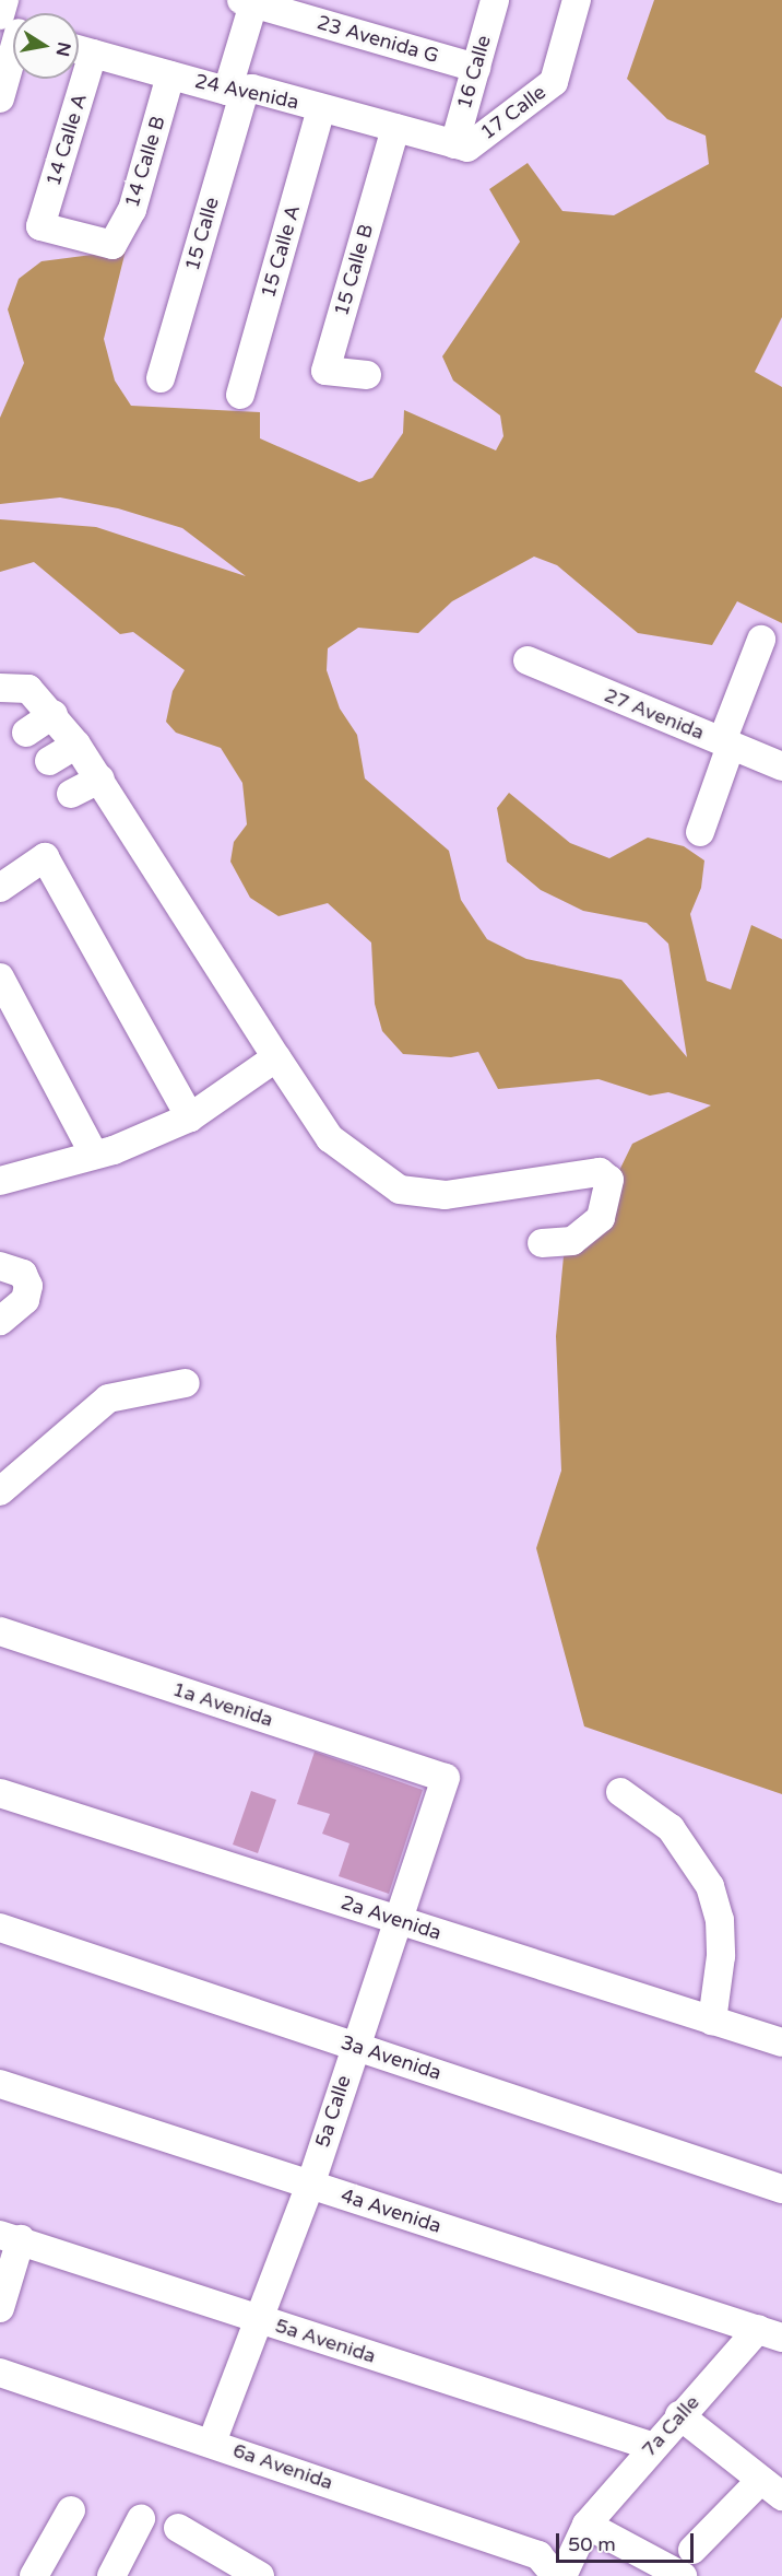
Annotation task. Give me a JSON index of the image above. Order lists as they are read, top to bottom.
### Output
{
  "streets": {
    "street": [
      "23 Avenida G",
      "16 Calle",
      "24 Avenida",
      "17 Calle",
      "14 Calle A",
      "14 Calle B",
      "15 Calle",
      "15 Calle A",
      "15 Calle B",
      "27 Avenida",
      "1a Avenida",
      "2a Avenida",
      "3a Avenida",
      "5a Calle",
      "4a Avenida",
      "5a Avenida",
      "7a Calle",
      "6a Avenida"
    ]
  },
  "crossings": [
    ["23 Avenida G", "16 Calle"],
    ["23 Avenida G", "15 Calle"],
    ["16 Calle", "24 Avenida"],
    ["16 Calle", "17 Calle"],
    ["24 Avenida", "17 Calle"],
    ["24 Avenida", "14 Calle A"],
    ["24 Avenida", "14 Calle B"],
    ["24 Avenida", "15 Calle"],
    ["24 Avenida", "15 Calle A"],
    ["24 Avenida", "15 Calle B"],
    ["14 Calle A", "14 Calle B"],
    ["1a Avenida", "5a Calle"],
    ["2a Avenida", "5a Calle"],
    ["3a Avenida", "5a Calle"],
    ["5a Calle", "4a Avenida"],
    ["5a Calle", "5a Avenida"],
    ["5a Calle", "6a Avenida"],
    ["4a Avenida", "7a Calle"],
    ["5a Avenida", "7a Calle"],
    ["7a Calle", "6a Avenida"]
  ],
  "scale_bar": "50 m",
  "north": "right"
}
